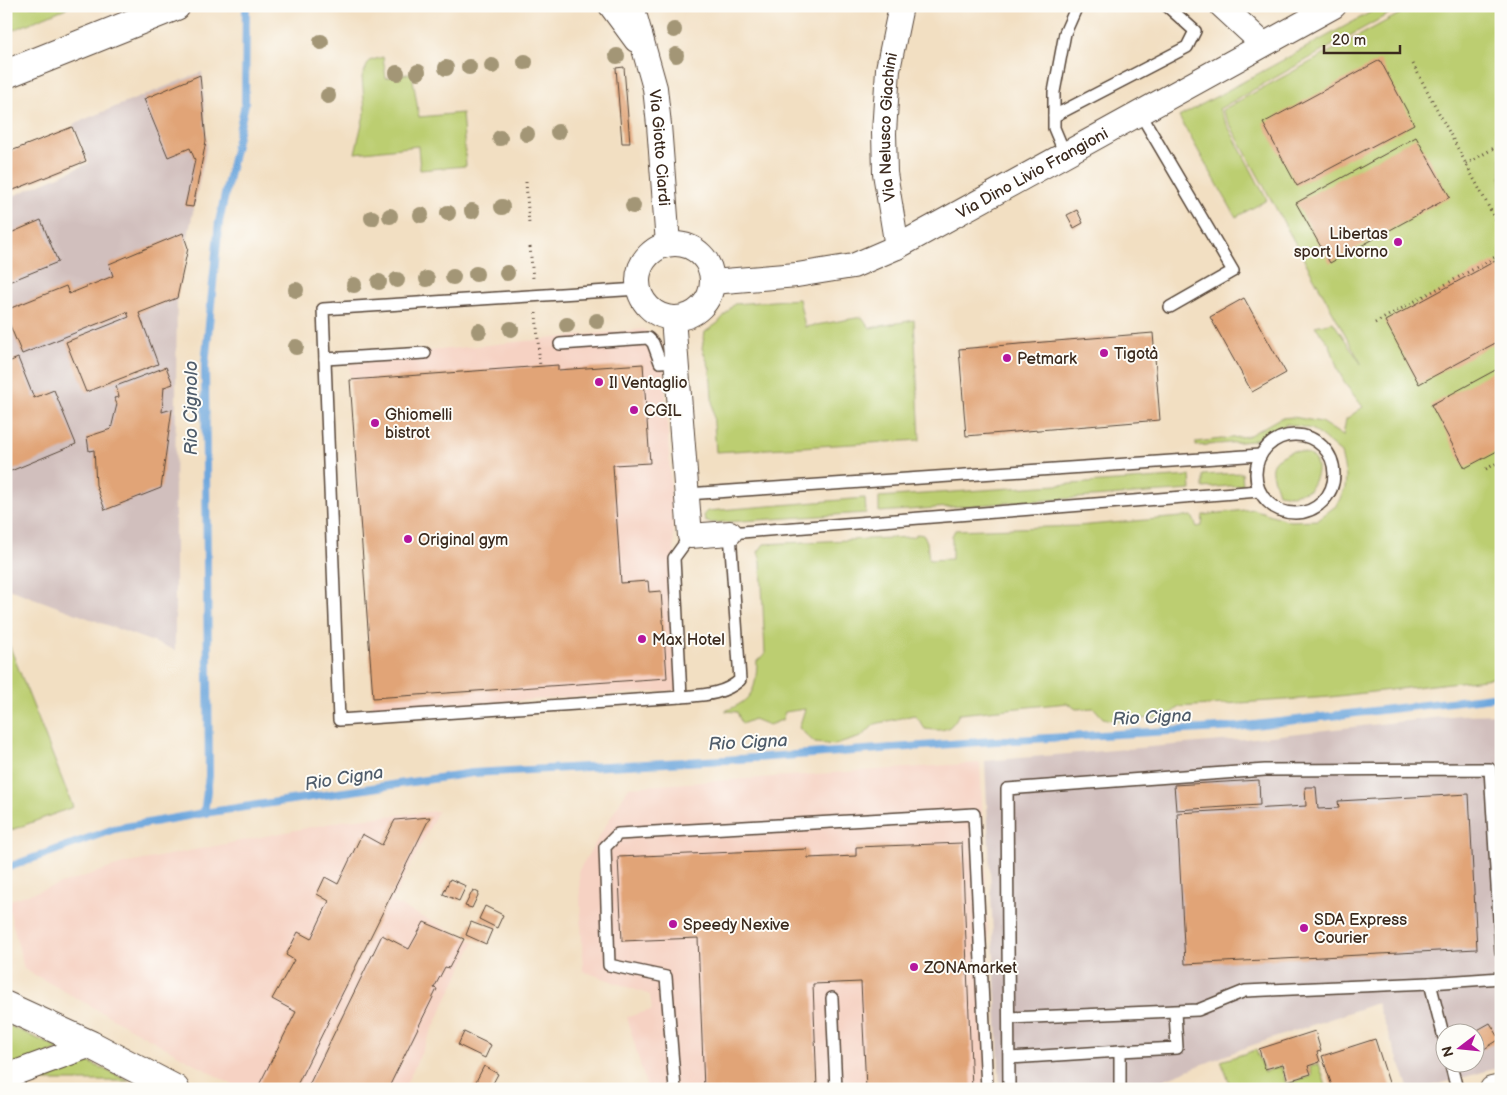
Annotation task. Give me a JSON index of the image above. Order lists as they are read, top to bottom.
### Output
{
  "streets": {
    "street": ["Via Nelusco Giachini", "Via Giotto Ciardi", "Via Dino Livio Frangioni"]
  },
  "crossings": [
    ["Via Nelusco Giachini", "Via Dino Livio Frangioni"],
    ["Via Giotto Ciardi", "Via Dino Livio Frangioni"]
  ],
  "water": ["Rio Cignolo", "Rio Cigna"],
  "places": [
    "Libertas sport Livorno",
    "Tigotà",
    "Petmark",
    "Il Ventaglio",
    "CGIL",
    "Ghiomelli bistrot",
    "Original gym",
    "Max Hotel",
    "Speedy Nexive",
    "SDA Express Courier",
    "ZONAmarket"
  ],
  "scale_bar": "20 m",
  "north": "left"
}
